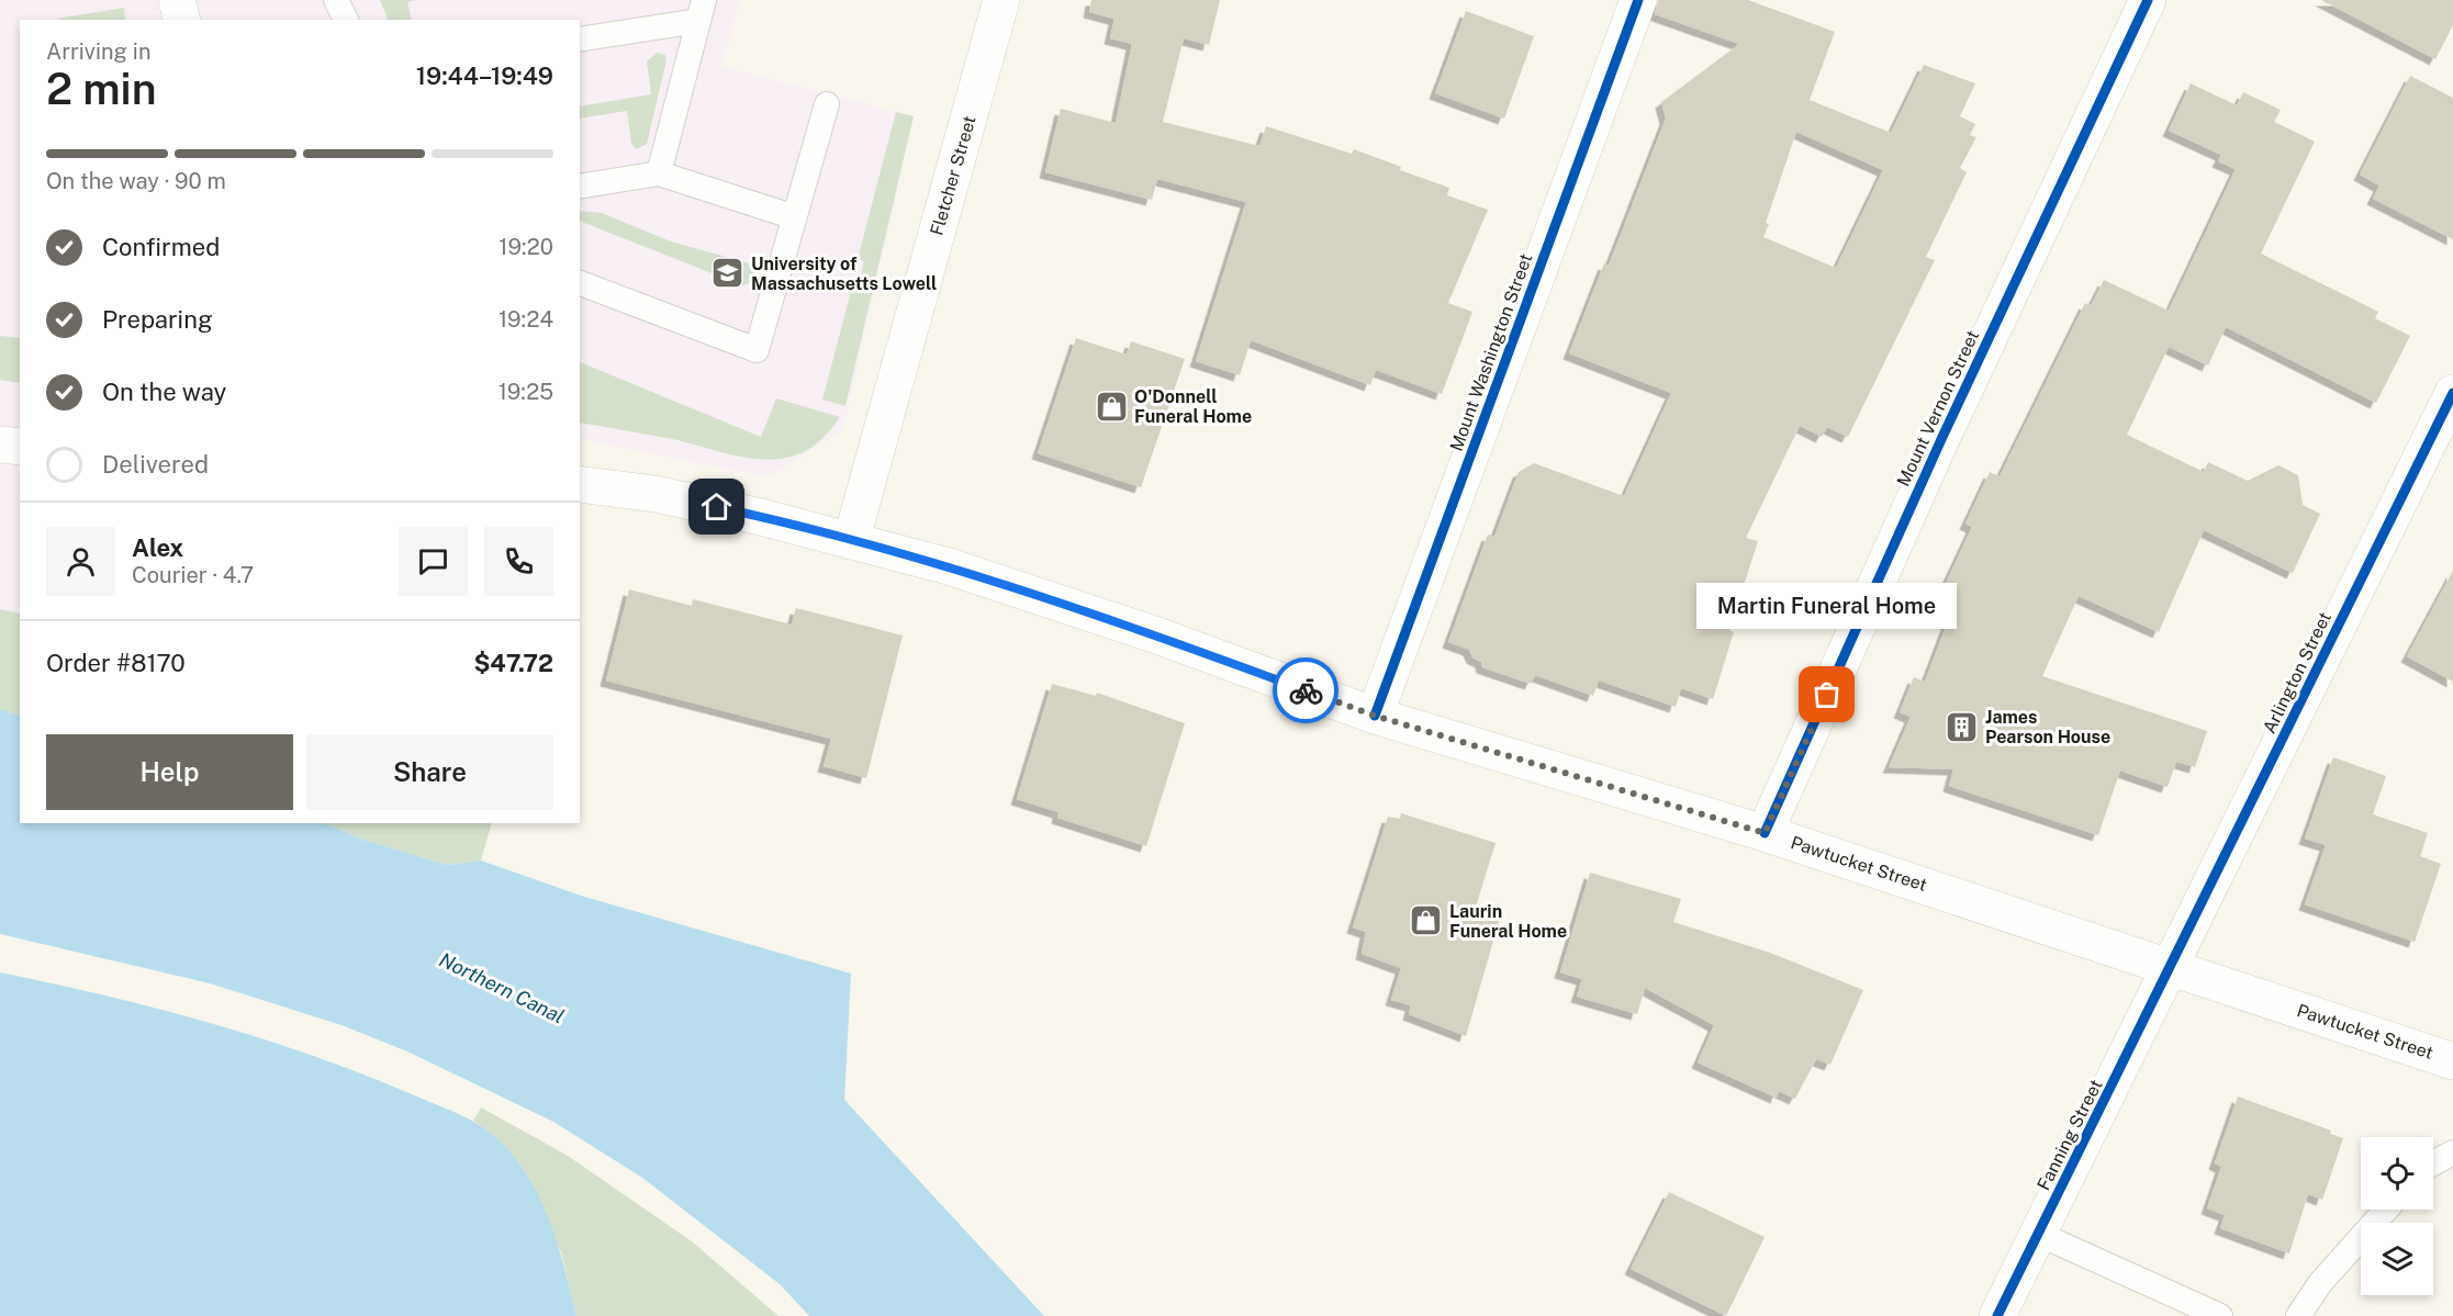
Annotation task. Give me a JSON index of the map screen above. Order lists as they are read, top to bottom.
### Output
{
  "streets": {
    "street": [
      "Fletcher Street",
      "Mount Washington Street",
      "Mount Vernon Street",
      "Arlington Street",
      "Pawtucket Street",
      "Fanning Street"
    ]
  },
  "crossings": [
    ["Fletcher Street", "Pawtucket Street"],
    ["Mount Washington Street", "Pawtucket Street"],
    ["Mount Vernon Street", "Pawtucket Street"],
    ["Arlington Street", "Pawtucket Street"],
    ["Arlington Street", "Fanning Street"],
    ["Pawtucket Street", "Fanning Street"]
  ],
  "water": ["Northern Canal"],
  "places": {
    "school or university": ["University of Massachusetts Lowell"],
    "shop": ["O'Donnell Funeral Home", "Laurin Funeral Home"],
    "other": ["Martin Funeral Home"],
    "building": ["James Pearson House"]
  },
  "page": {
    "heading": ["2 min", "Arriving in", "19:44–19:49"],
    "panel": [
      "Alex",
      "Courier · 4.7",
      "Order #8170",
      "$47.72"
    ],
    "bar": "On the way · 90 m",
    "list": [
      ["Confirmed", "19:20"],
      ["Preparing", "19:24"],
      ["On the way", "19:25"],
      "Delivered"
    ],
    "bubble": "Martin Funeral Home",
    "buttons": ["Help", "Share"]
  }
}
